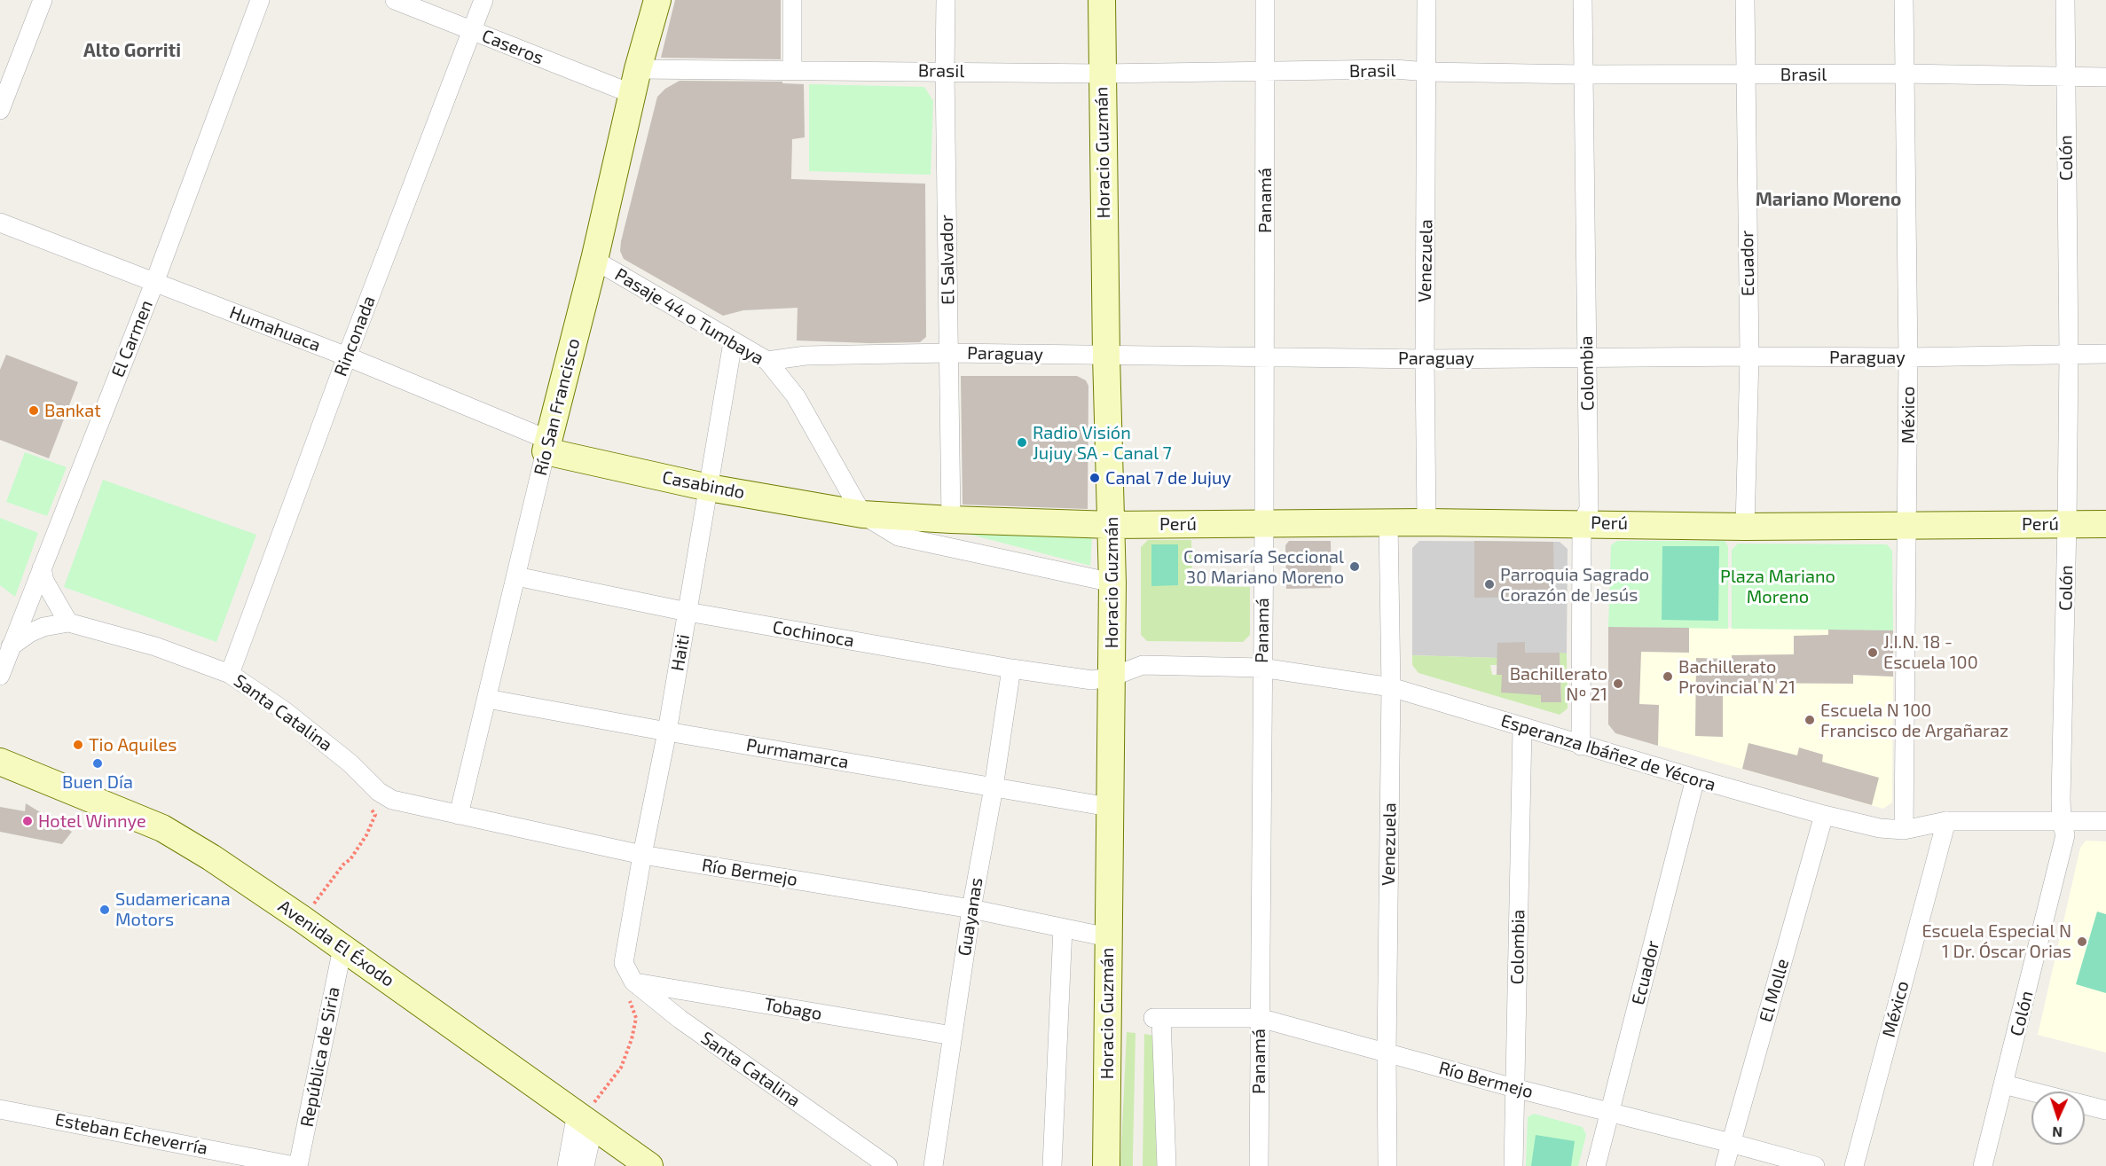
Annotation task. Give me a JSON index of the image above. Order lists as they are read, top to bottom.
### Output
{
  "streets": {
    "main road": [
      "Horacio Guzmán",
      "Río San Francisco",
      "Casabindo",
      "Perú",
      "Avenida El Éxodo"
    ],
    "street": [
      "Caseros",
      "Brasil",
      "Colón",
      "Panamá",
      "El Salvador",
      "Venezuela",
      "Ecuador",
      "Pasaje 44 o Tumbaya",
      "Humahuaca",
      "Rinconada",
      "El Carmen",
      "Paraguay",
      "Colombia",
      "México",
      "Cochinoca",
      "Haiti",
      "Santa Catalina",
      "Esperanza Ibáñez de Yécora",
      "Purmamarca",
      "Río Bermejo",
      "Guayanas",
      "El Molle",
      "Tobago",
      "República de Siria",
      "Esteban Echeverría"
    ]
  },
  "crossings": [
    ["Caseros", "Brasil"],
    ["Caseros", "Rinconada"],
    ["Caseros", "Río San Francisco"],
    ["Brasil", "Horacio Guzmán"],
    ["Brasil", "Colón"],
    ["Brasil", "Panamá"],
    ["Brasil", "El Salvador"],
    ["Brasil", "Venezuela"],
    ["Brasil", "Ecuador"],
    ["Brasil", "Colombia"],
    ["Brasil", "Río San Francisco"],
    ["Brasil", "México"],
    ["Horacio Guzmán", "Paraguay"],
    ["Horacio Guzmán", "Casabindo"],
    ["Horacio Guzmán", "Perú"],
    ["Horacio Guzmán", "Cochinoca"],
    ["Horacio Guzmán", "Esperanza Ibáñez de Yécora"],
    ["Horacio Guzmán", "Purmamarca"],
    ["Horacio Guzmán", "Río Bermejo"],
    ["Colón", "Paraguay"],
    ["Colón", "Perú"],
    ["Colón", "Esperanza Ibáñez de Yécora"],
    ["Panamá", "Paraguay"],
    ["Panamá", "Perú"],
    ["Panamá", "Esperanza Ibáñez de Yécora"],
    ["Panamá", "Río Bermejo"],
    ["El Salvador", "Paraguay"],
    ["El Salvador", "Casabindo"],
    ["Venezuela", "Paraguay"],
    ["Venezuela", "Perú"],
    ["Venezuela", "Esperanza Ibáñez de Yécora"],
    ["Venezuela", "Río Bermejo"],
    ["Ecuador", "Paraguay"],
    ["Ecuador", "Perú"],
    ["Ecuador", "Esperanza Ibáñez de Yécora"],
    ["Ecuador", "Río Bermejo"],
    ["Pasaje 44 o Tumbaya", "Paraguay"],
    ["Pasaje 44 o Tumbaya", "Río San Francisco"],
    ["Pasaje 44 o Tumbaya", "Casabindo"],
    ["Pasaje 44 o Tumbaya", "Haiti"],
    ["Humahuaca", "Rinconada"],
    ["Humahuaca", "El Carmen"],
    ["Humahuaca", "Río San Francisco"],
    ["Humahuaca", "Casabindo"],
    ["Rinconada", "Santa Catalina"],
    ["El Carmen", "Santa Catalina"],
    ["Paraguay", "Colombia"],
    ["Paraguay", "México"],
    ["Colombia", "Perú"],
    ["Colombia", "Esperanza Ibáñez de Yécora"],
    ["Colombia", "Río Bermejo"],
    ["Río San Francisco", "Casabindo"],
    ["Río San Francisco", "Cochinoca"],
    ["Río San Francisco", "Purmamarca"],
    ["Río San Francisco", "Río Bermejo"],
    ["México", "Perú"],
    ["México", "Esperanza Ibáñez de Yécora"],
    ["Casabindo", "Perú"],
    ["Casabindo", "Haiti"],
    ["Cochinoca", "Haiti"],
    ["Cochinoca", "Esperanza Ibáñez de Yécora"],
    ["Cochinoca", "Guayanas"],
    ["Haiti", "Santa Catalina"],
    ["Haiti", "Purmamarca"],
    ["Haiti", "Río Bermejo"],
    ["Santa Catalina", "Río Bermejo"],
    ["Santa Catalina", "Tobago"],
    ["Esperanza Ibáñez de Yécora", "El Molle"],
    ["Purmamarca", "Guayanas"],
    ["Río Bermejo", "Guayanas"],
    ["Río Bermejo", "El Molle"],
    ["Guayanas", "Tobago"],
    ["Avenida El Éxodo", "República de Siria"]
  ],
  "districts": ["Alto Gorriti", "Mariano Moreno"],
  "parks": ["Plaza Mariano Moreno"],
  "places": [
    "Bankat",
    "Radio Visión Jujuy SA - Canal 7",
    "Canal 7 de Jujuy",
    "Comisaría Seccional 30 Mariano Moreno",
    "Parroquia Sagrado Corazón de Jesús",
    "J.I.N. 18 - Escuela 100",
    "Bachillerato Provincial N 21",
    "Bachillerato Nº 21",
    "Escuela N 100 Francisco de Argañaraz",
    "Tio Aquiles",
    "Buen Día",
    "Hotel Winnye",
    "Sudamericana Motors",
    "Escuela Especial N 1 Dr. Óscar Orias"
  ],
  "north": "bottom"
}
